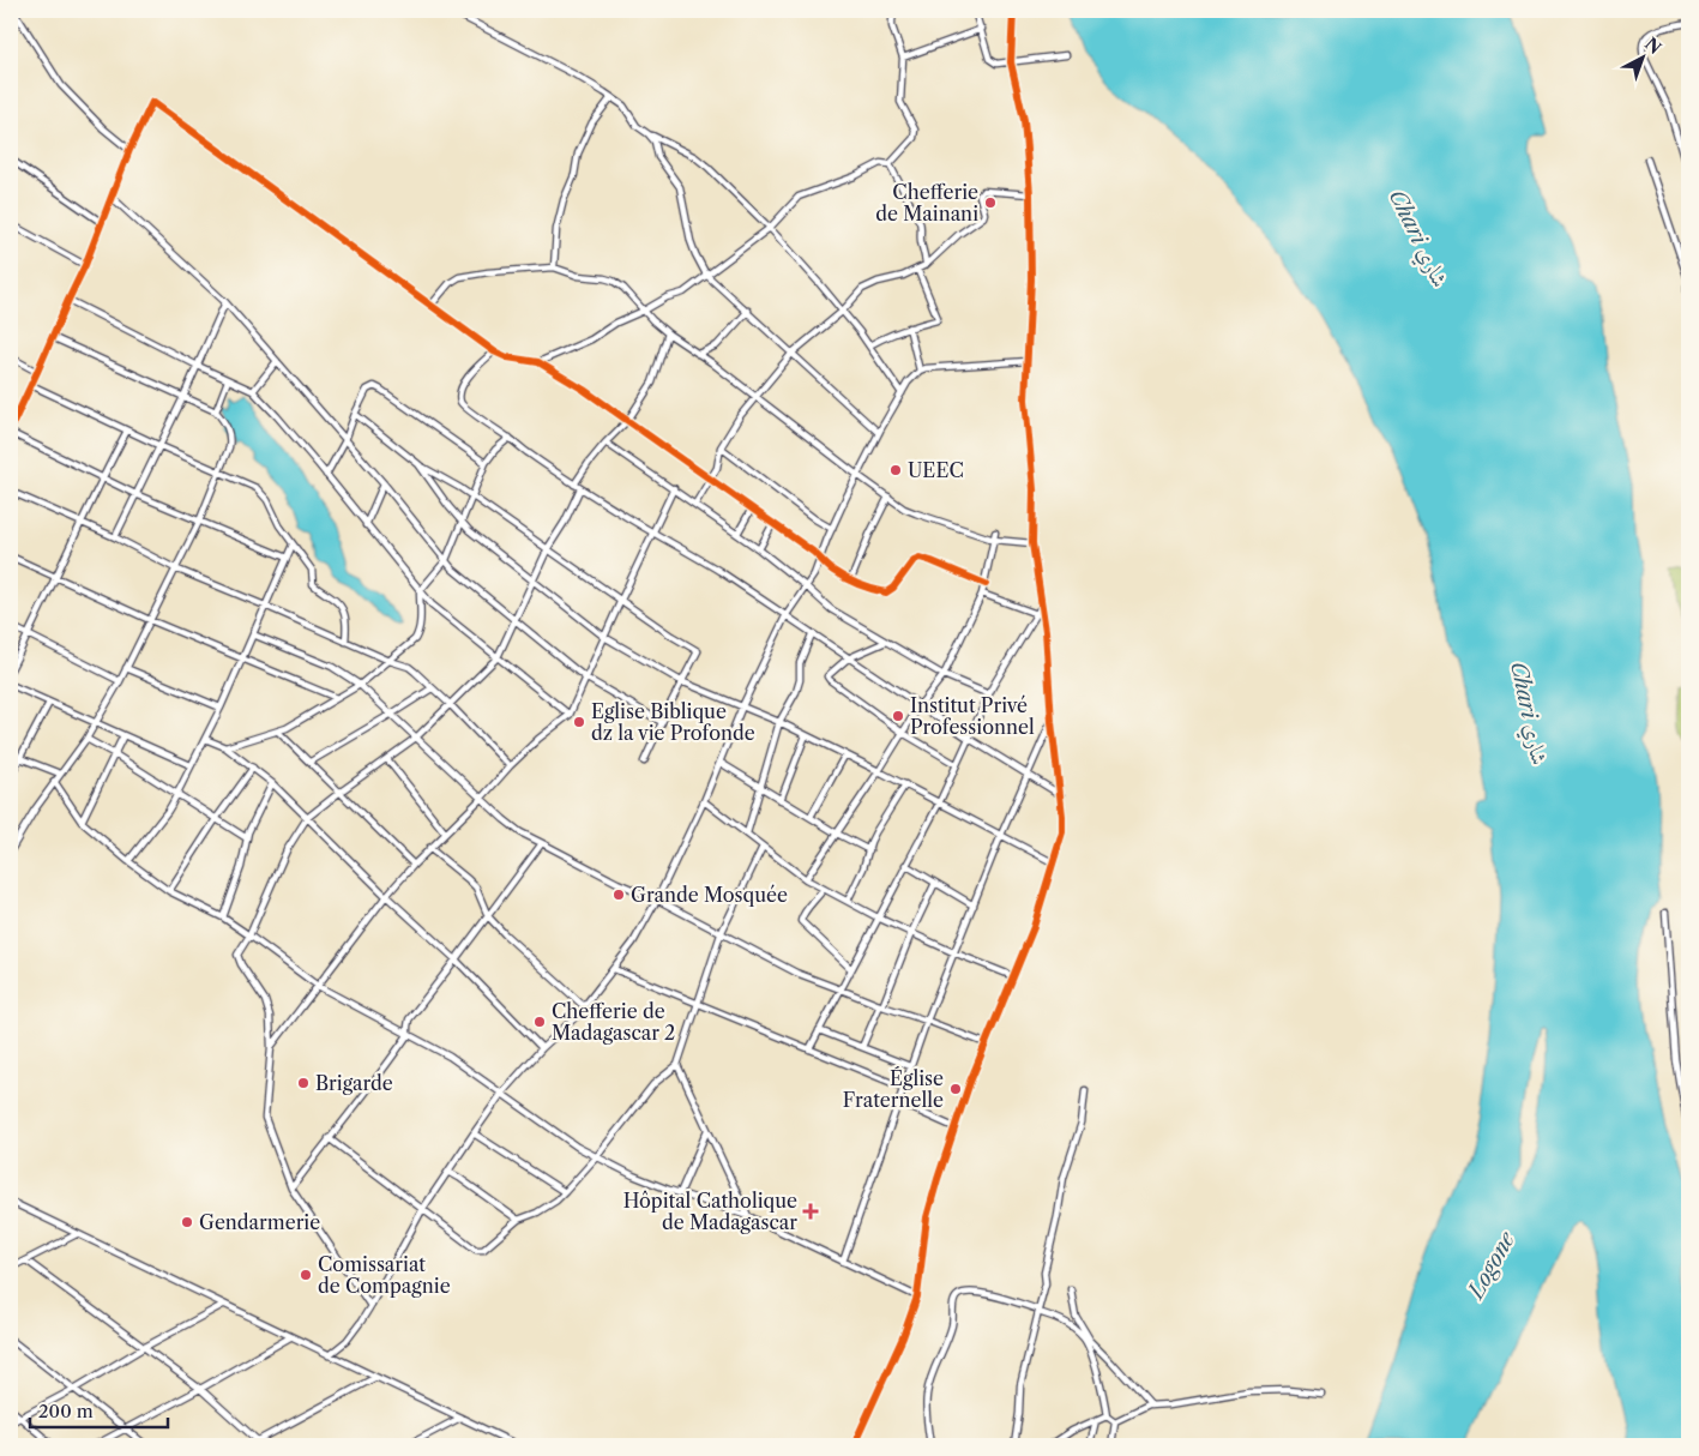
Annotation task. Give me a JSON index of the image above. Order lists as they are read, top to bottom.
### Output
{
  "water": ["Chari شاري", "Logone"],
  "places": {
    "other": [
      "Chefferie de Mainani",
      "UEEC",
      "Institut Privé Professionnel",
      "Eglise Biblique dz la vie Profonde",
      "Grande Mosquée",
      "Chefferie de Madagascar 2",
      "Brigarde",
      "Église Fraternelle",
      "Gendarmerie",
      "Comissariat de Compagnie"
    ],
    "health": ["Hôpital Catholique de Madagascar"]
  },
  "scale_bar": "200 m",
  "north": "top right"
}
